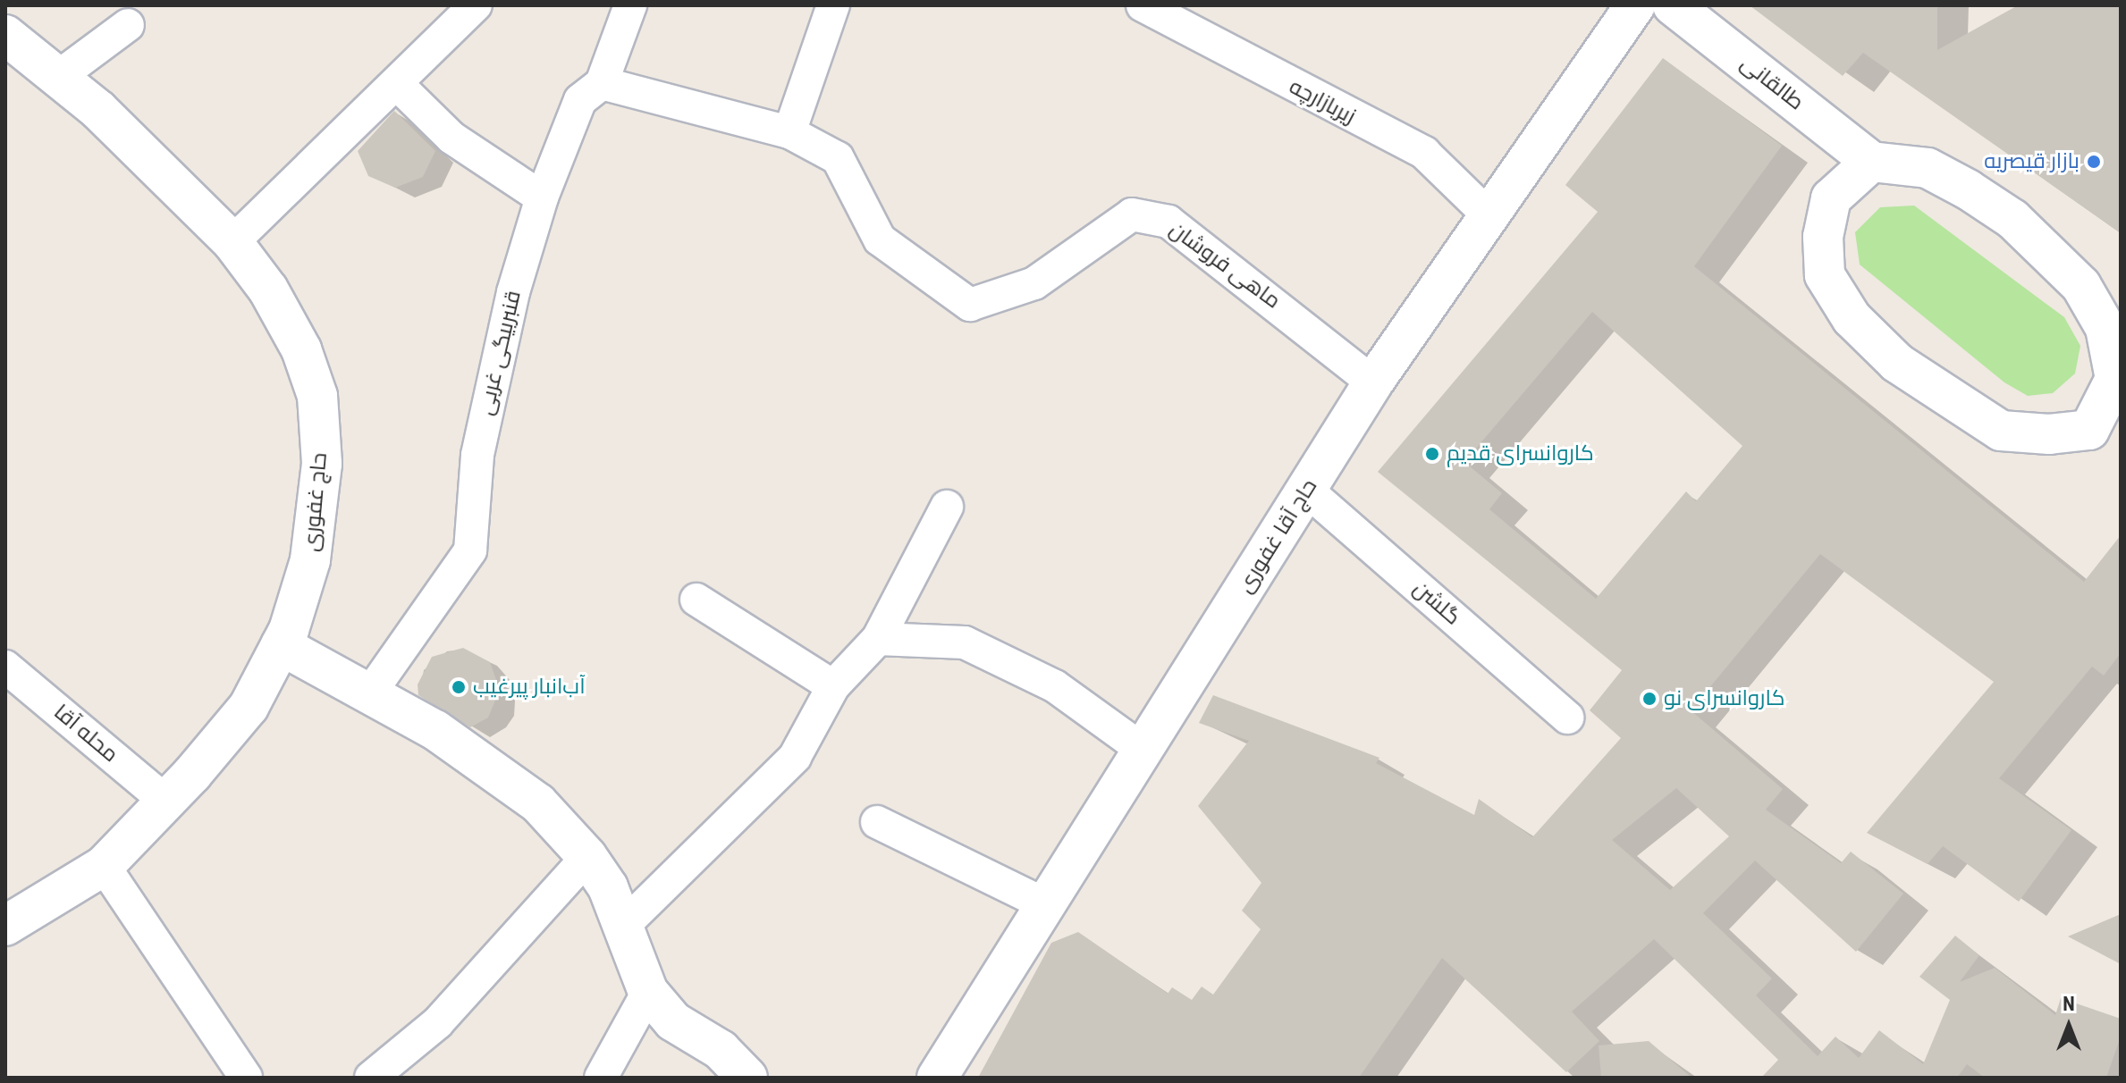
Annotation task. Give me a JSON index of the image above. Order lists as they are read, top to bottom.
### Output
{
  "streets": {
    "main road": ["طالقانی", "حاج غفوری", "حاج آقا غفوری"],
    "street": [
      "زیربازارچه",
      "ماهی فروشان",
      "قنبربیگی غربی",
      "گلشن",
      "محله آقا"
    ]
  },
  "crossings": [
    ["زیربازارچه", "حاج آقا غفوری"],
    ["ماهی فروشان", "قنبربیگی غربی"],
    ["ماهی فروشان", "حاج آقا غفوری"],
    ["حاج غفوری", "محله آقا"],
    ["حاج آقا غفوری", "گلشن"]
  ],
  "places": [
    "بازار قیصریه",
    "کاروانسرای قدیم",
    "آب‌انبار پیرغیب",
    "کاروانسرای نو"
  ],
  "north": "top"
}
